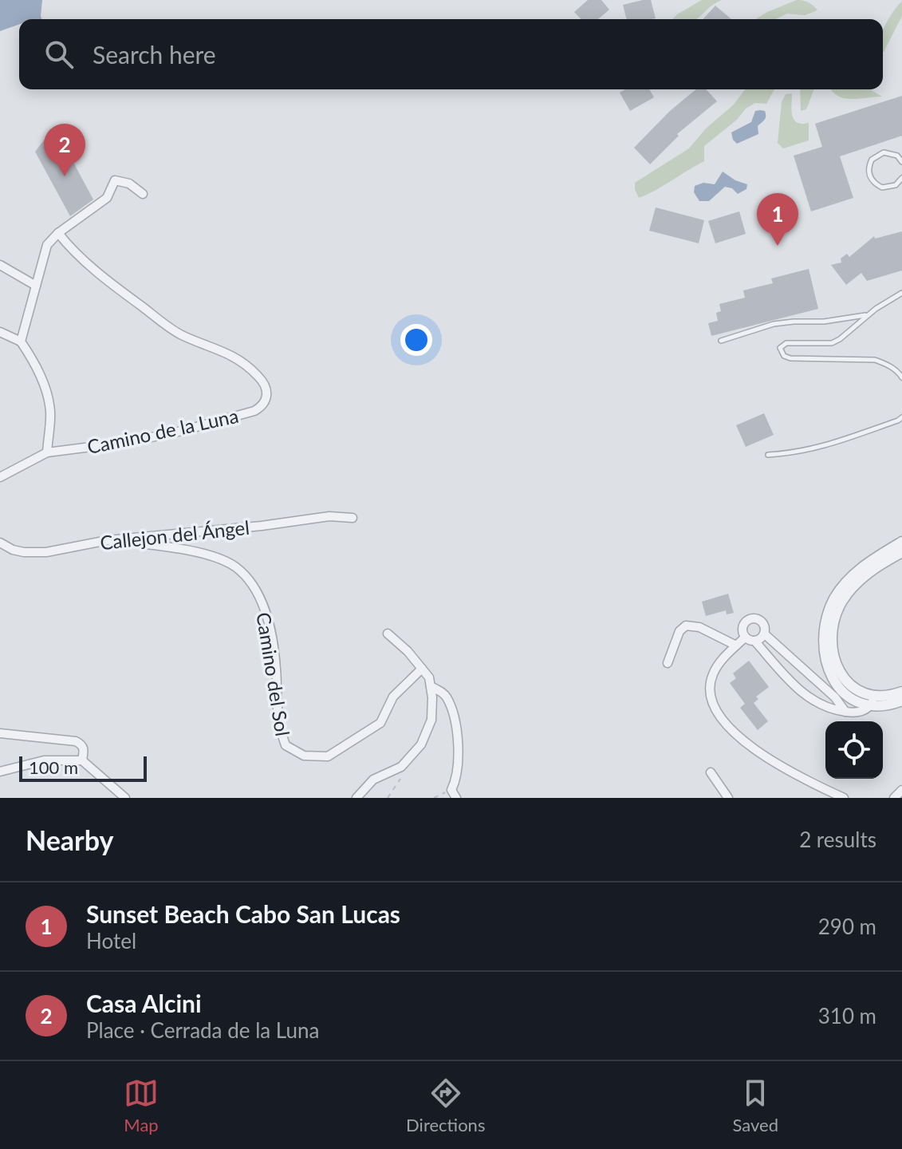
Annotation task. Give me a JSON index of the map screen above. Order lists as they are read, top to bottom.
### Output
{
  "streets": {
    "street": ["Camino de la Luna", "Callejon del Ángel", "Camino del Sol"]
  },
  "crossings": [
    ["Callejon del Ángel", "Camino del Sol"]
  ],
  "scale_bar": "100 m",
  "page": {
    "search": "Search here",
    "pins": ["2", "1"],
    "scale": "100 m",
    "heading": ["Nearby", "2 results"],
    "list": [
      {
        "mark": "1",
        "name": "Sunset Beach Cabo San Lucas",
        "note": "Hotel",
        "value": "290 m"
      },
      {
        "mark": "2",
        "name": "Casa Alcini",
        "note": "Place · Cerrada de la Luna",
        "value": "310 m"
      }
    ],
    "nav": ["Map", "Directions", "Saved"]
  }
}
